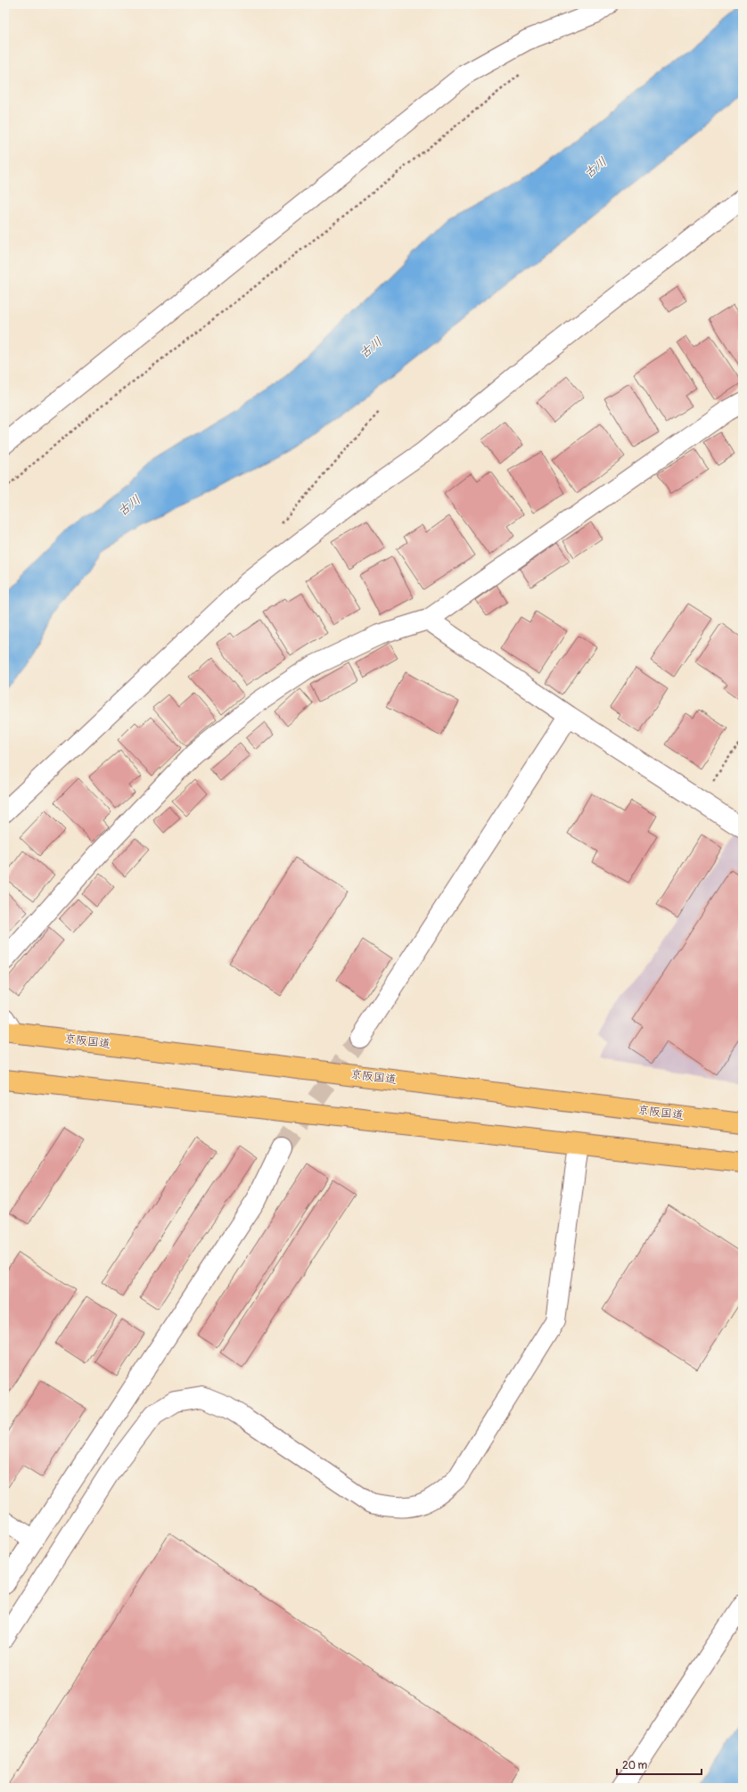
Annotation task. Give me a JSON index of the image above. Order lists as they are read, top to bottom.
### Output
{
  "streets": {
    "highway": ["京阪国道"]
  },
  "water": ["古川"],
  "scale_bar": "20 m"
}
